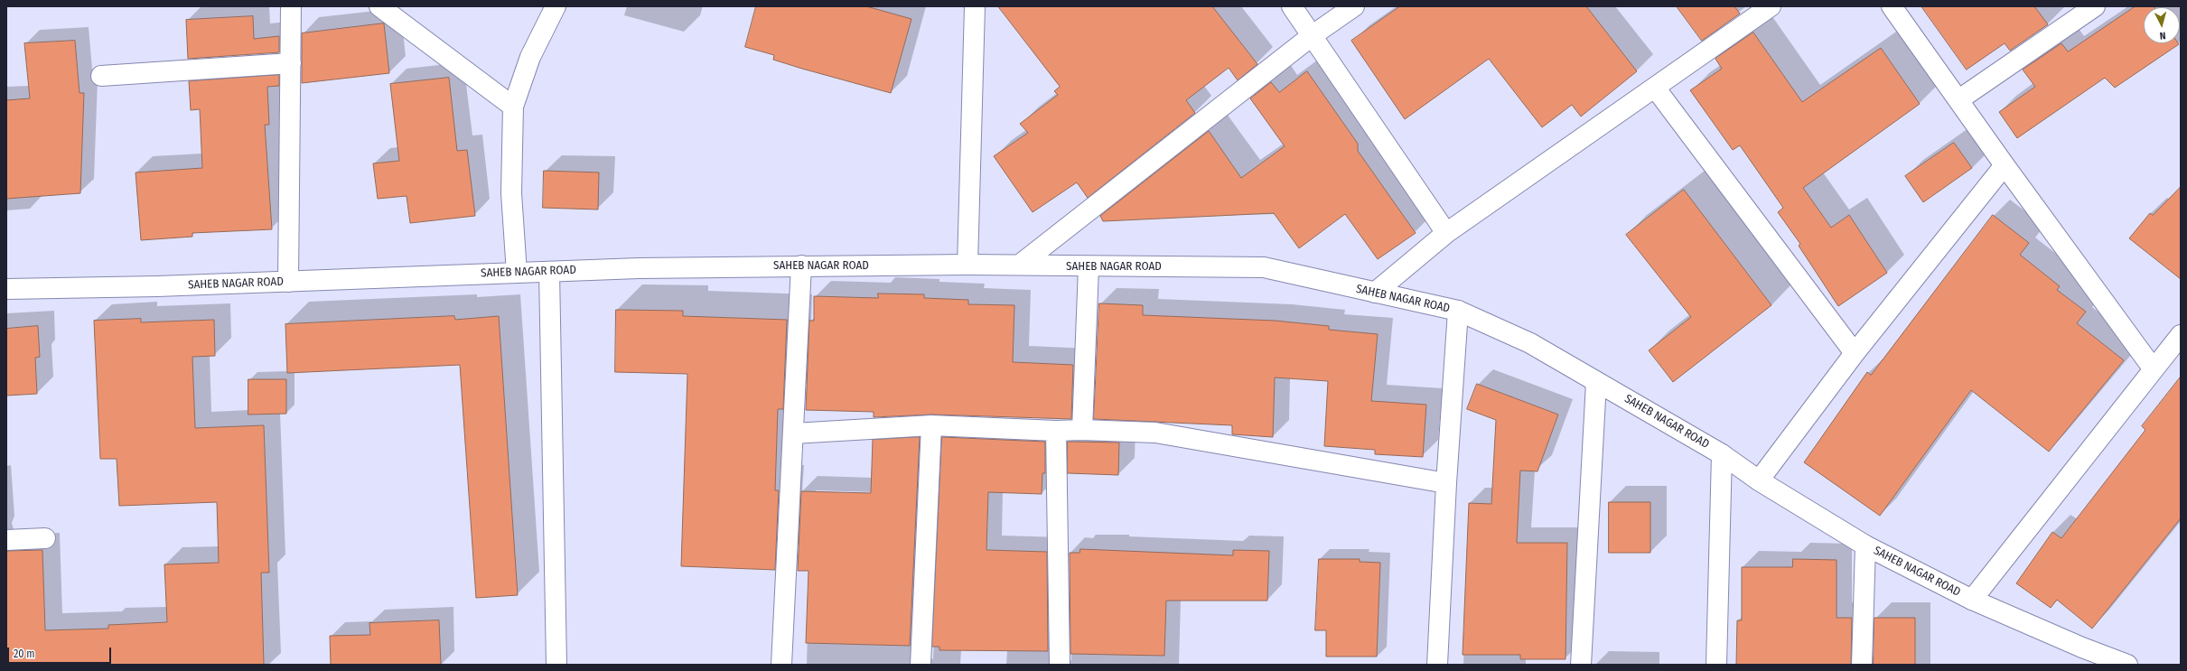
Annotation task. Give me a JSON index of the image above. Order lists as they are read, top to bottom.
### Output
{
  "streets": {
    "street": ["SAHEB NAGAR ROAD"]
  },
  "scale_bar": "20 m",
  "north": "bottom"
}
